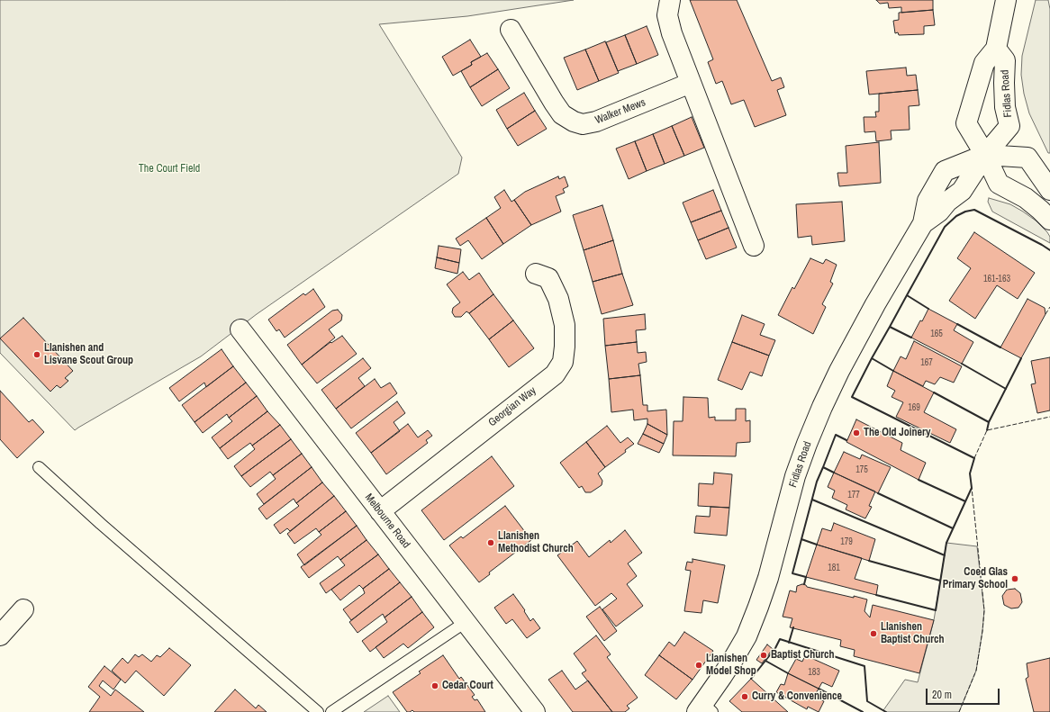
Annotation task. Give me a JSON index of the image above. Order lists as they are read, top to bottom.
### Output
{
  "streets": {
    "street": [
      "Fidlas Road",
      "Walker Mews",
      "Georgian Way",
      "Melbourne Road"
    ]
  },
  "crossings": [
    ["Georgian Way", "Melbourne Road"]
  ],
  "parks": ["The Court Field"],
  "places": [
    "Llanishen and Lisvane Scout Group",
    "The Old Joinery",
    "Llanishen Methodist Church",
    "Coed Glas Primary School",
    "Llanishen Baptist Church",
    "Baptist Church",
    "Llanishen Model Shop",
    "Cedar Court",
    "Curry & Convenience"
  ],
  "house_numbers": [
    "161-163",
    "165",
    "167",
    "169",
    "175",
    "177",
    "179",
    "181",
    "183"
  ],
  "scale_bar": "20 m"
}
